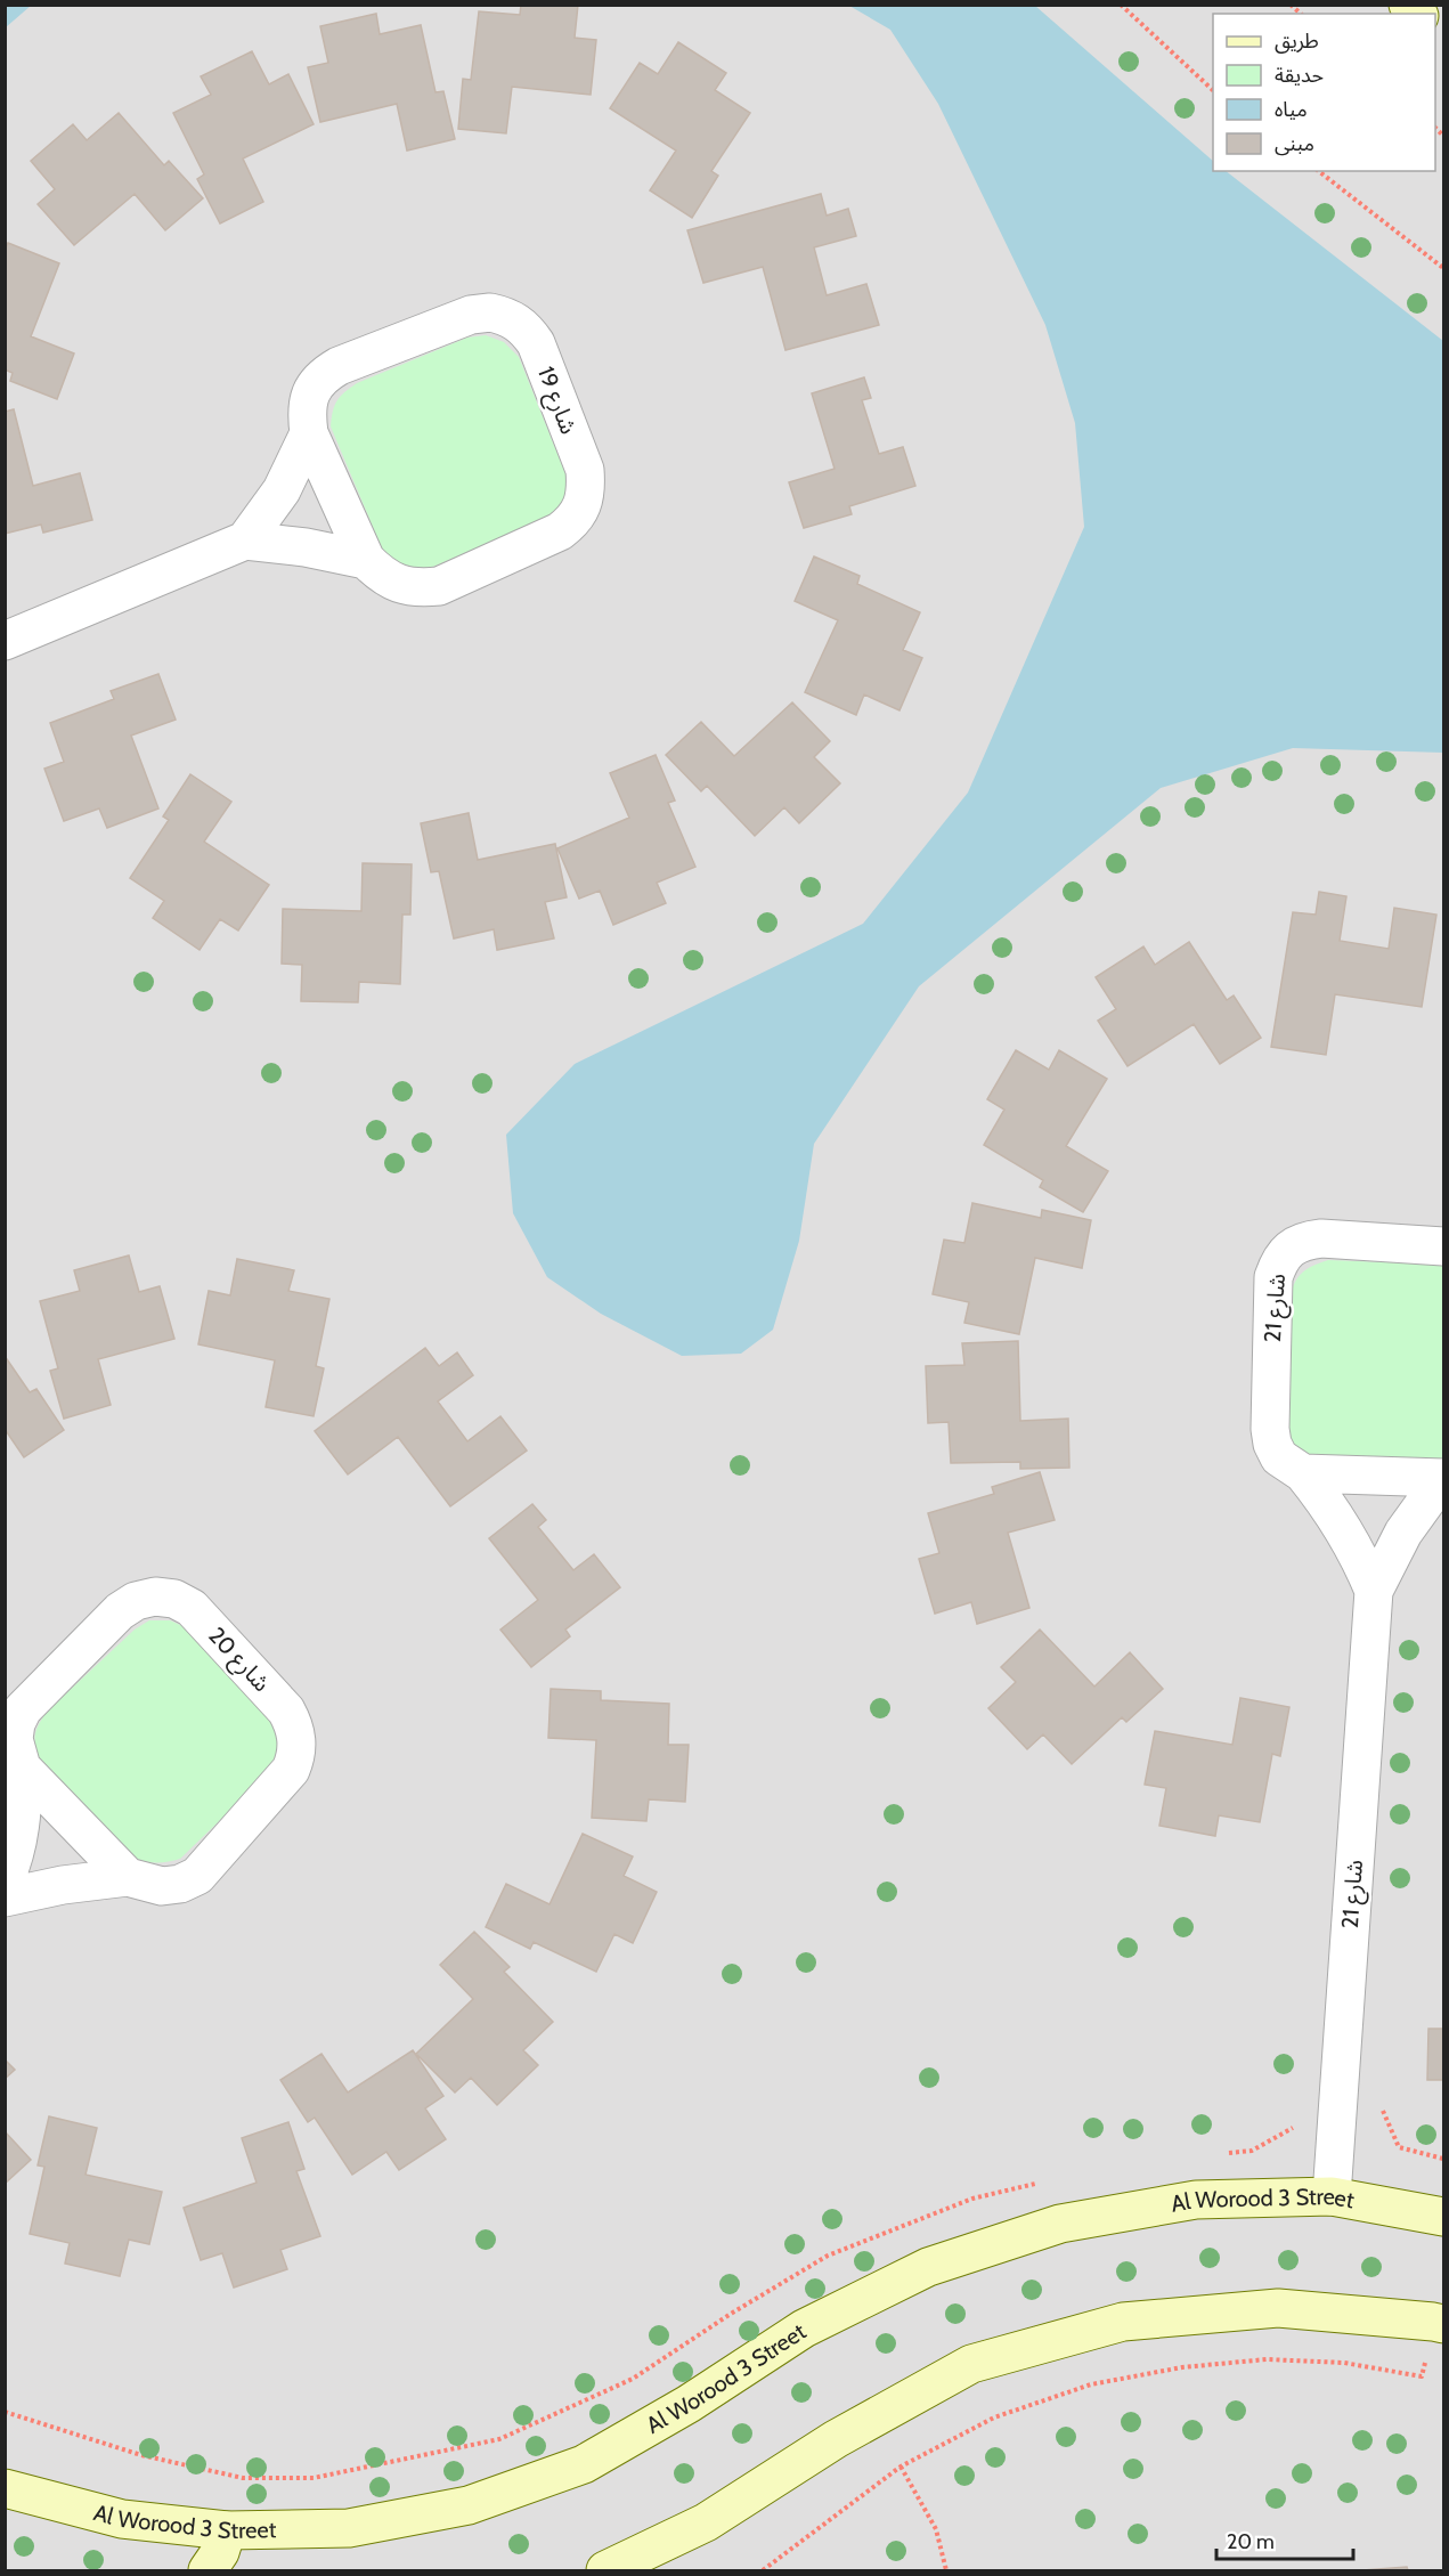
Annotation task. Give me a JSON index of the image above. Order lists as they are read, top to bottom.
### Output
{
  "streets": {
    "street": [
      "شارع 19",
      "شارع 21",
      "شارع 20",
      "Al Worood 3 Street"
    ]
  },
  "crossings": [
    ["شارع 21", "Al Worood 3 Street"]
  ],
  "legend": [
    "طريق",
    "حديقة",
    "مياه",
    "مبنى"
  ],
  "scale_bar": "20 m"
}
